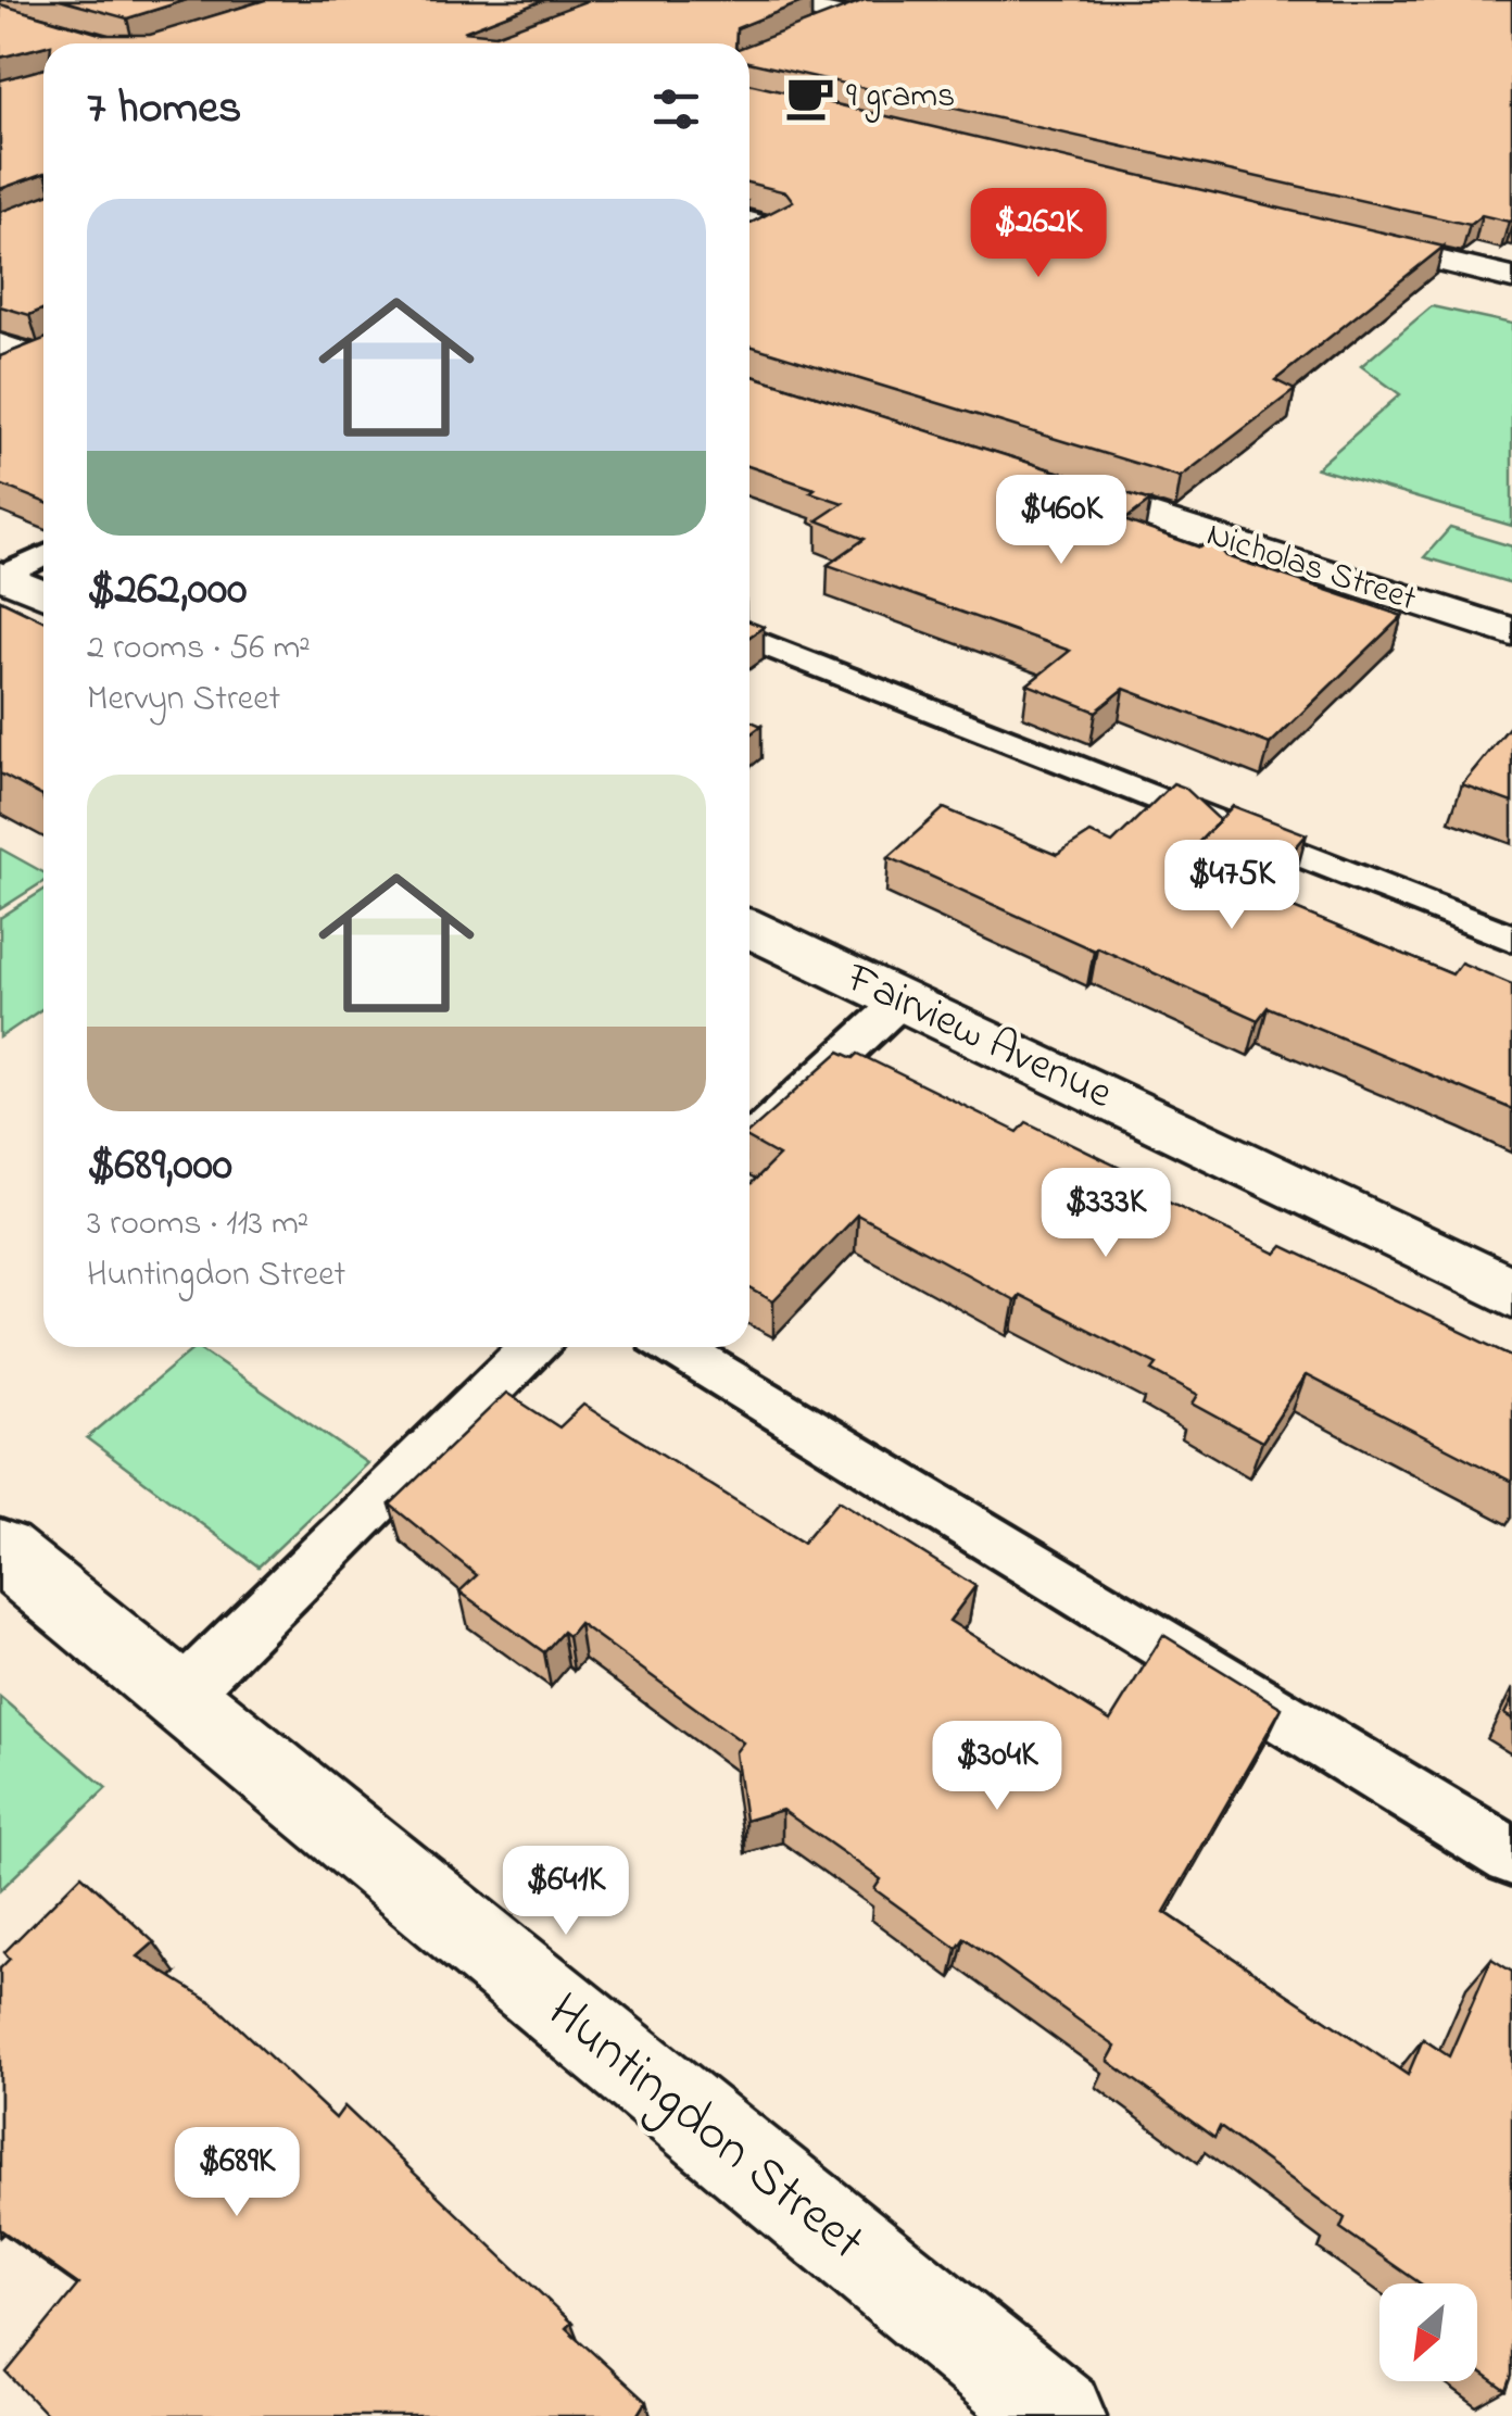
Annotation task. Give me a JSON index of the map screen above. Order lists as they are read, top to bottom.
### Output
{
  "streets": {
    "street": ["Nicholas Street", "Fairview Avenue", "Huntingdon Street"]
  },
  "places": {
    "cafe": ["9 grams"]
  },
  "north": "bottom left",
  "page": {
    "heading": "7 homes",
    "list": [
      {
        "name": "$262,000",
        "note": "2 rooms · 56 m² · Mervyn Street"
      },
      {
        "name": "$689,000",
        "note": "3 rooms · 113 m² · Huntingdon Street"
      }
    ],
    "price": [
      "$262K",
      "$460K",
      "$475K",
      "$333K",
      "$304K",
      "$641K",
      "$689K"
    ]
  }
}
